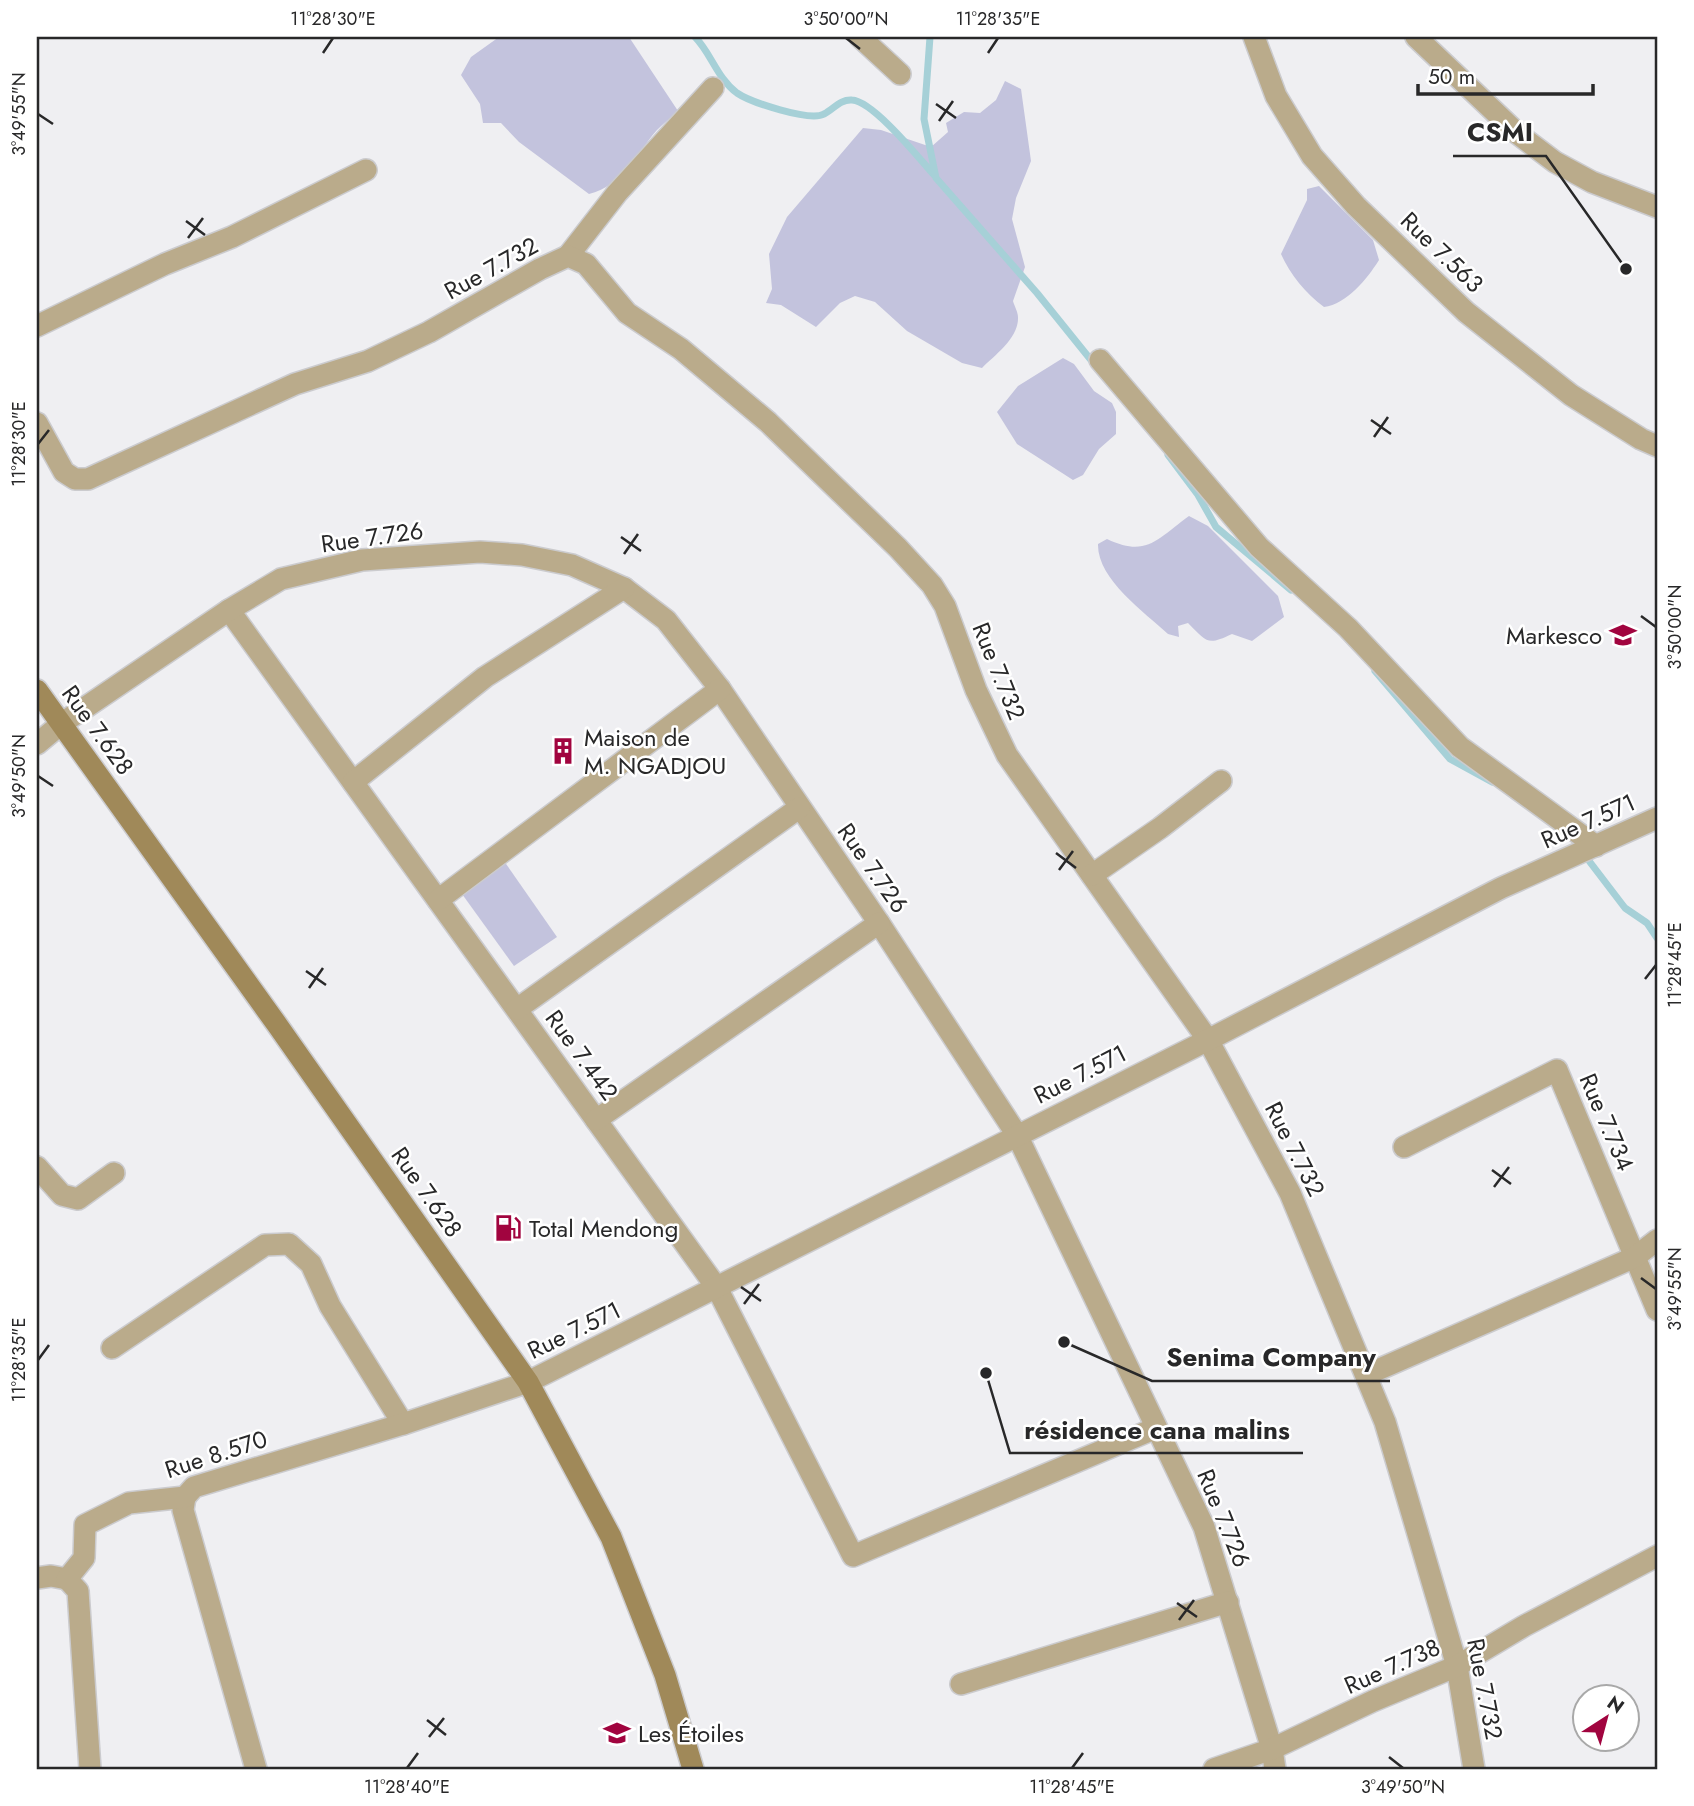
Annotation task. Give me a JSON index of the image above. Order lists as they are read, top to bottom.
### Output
{
  "streets": {
    "main road": ["Rue 7.628"],
    "street": [
      "Rue 7.563",
      "Rue 7.732",
      "Rue 7.726",
      "Rue 7.571",
      "Rue 7.442",
      "Rue 7.734",
      "Rue 8.570",
      "Rue 7.738"
    ]
  },
  "crossings": [
    ["Rue 7.732", "Rue 7.571"],
    ["Rue 7.732", "Rue 7.738"],
    ["Rue 7.726", "Rue 7.628"],
    ["Rue 7.726", "Rue 7.571"],
    ["Rue 7.726", "Rue 7.442"],
    ["Rue 7.726", "Rue 7.738"],
    ["Rue 7.628", "Rue 7.571"],
    ["Rue 7.628", "Rue 8.570"],
    ["Rue 7.571", "Rue 7.442"],
    ["Rue 7.571", "Rue 8.570"]
  ],
  "places": {
    "other": ["CSMI", "Senima Company", "résidence cana malins"],
    "school or university": ["Markesco", "Les Étoiles"],
    "building": ["Maison de M. NGADJOU"],
    "fuel station": ["Total Mendong"]
  },
  "scale_bar": "50 m",
  "north": "top right",
  "coordinates": [
    "11°28'30\"E",
    "3°50'00\"N",
    "11°28'35\"E",
    "3°49'55\"N",
    "3°49'50\"N",
    "11°28'45\"E",
    "11°28'40\"E"
  ]
}
